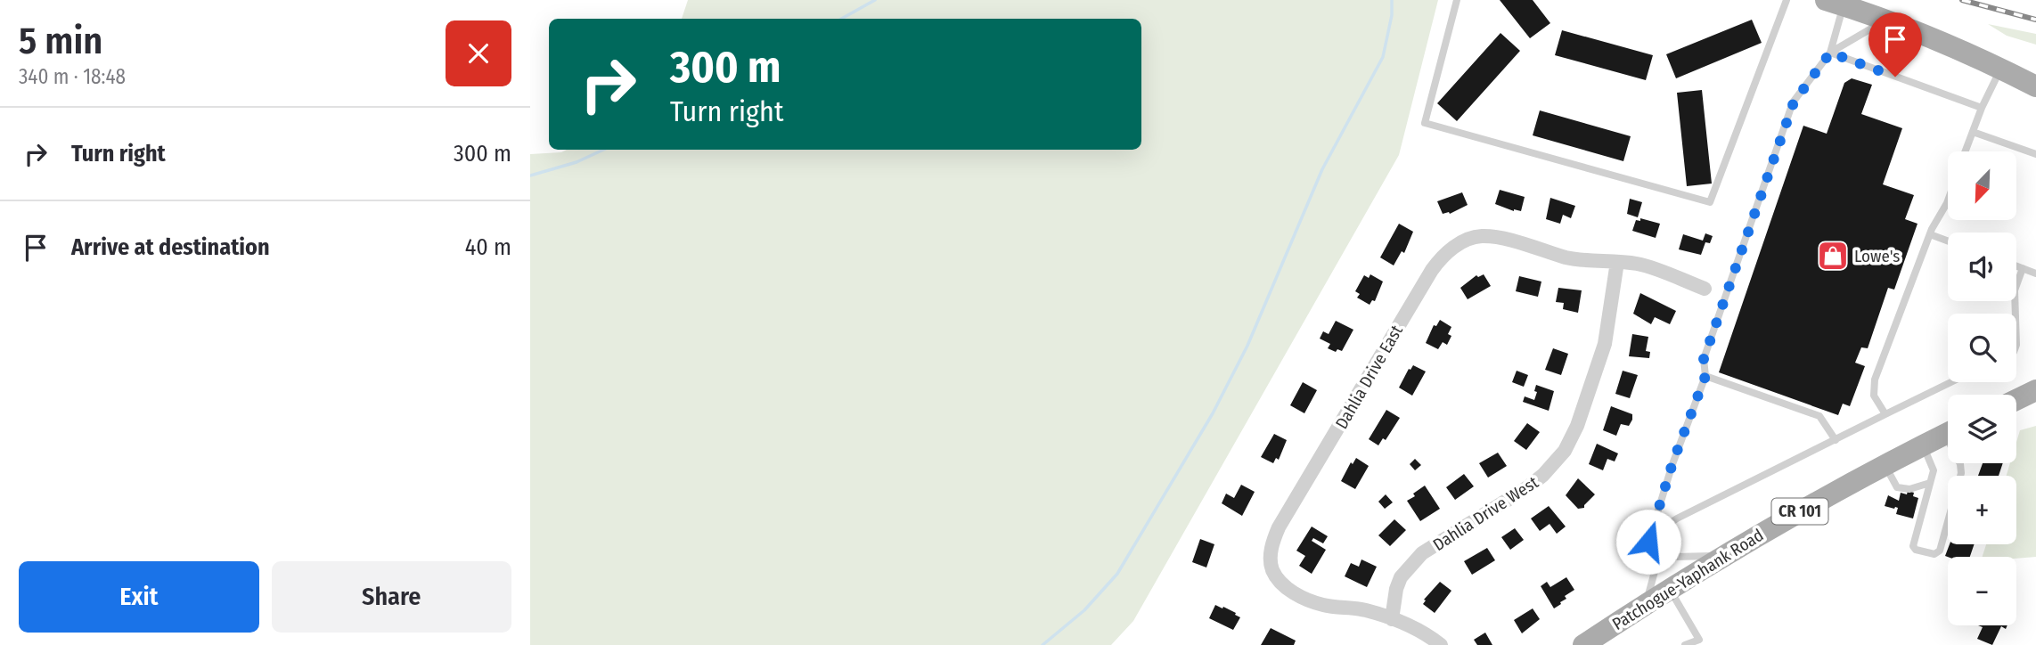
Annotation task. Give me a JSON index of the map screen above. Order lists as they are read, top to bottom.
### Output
{
  "streets": {
    "main road": ["CR 101", "Patchogue-Yaphank Road"],
    "street": ["Dahlia Drive East", "Dahlia Drive West"]
  },
  "crossings": [
    ["Dahlia Drive East", "Dahlia Drive West"]
  ],
  "places": {
    "shop": ["Lowe's"]
  },
  "north": "bottom left",
  "page": {
    "heading": ["5 min", "340 m · 18:48"],
    "turn": ["300 m", "Turn right"],
    "list": [
      {
        "name": "Turn right",
        "value": "300 m"
      },
      {
        "name": "Arrive at destination",
        "value": "40 m"
      }
    ],
    "map_buttons": ["+", "−"],
    "buttons": ["Exit", "Share"]
  }
}
